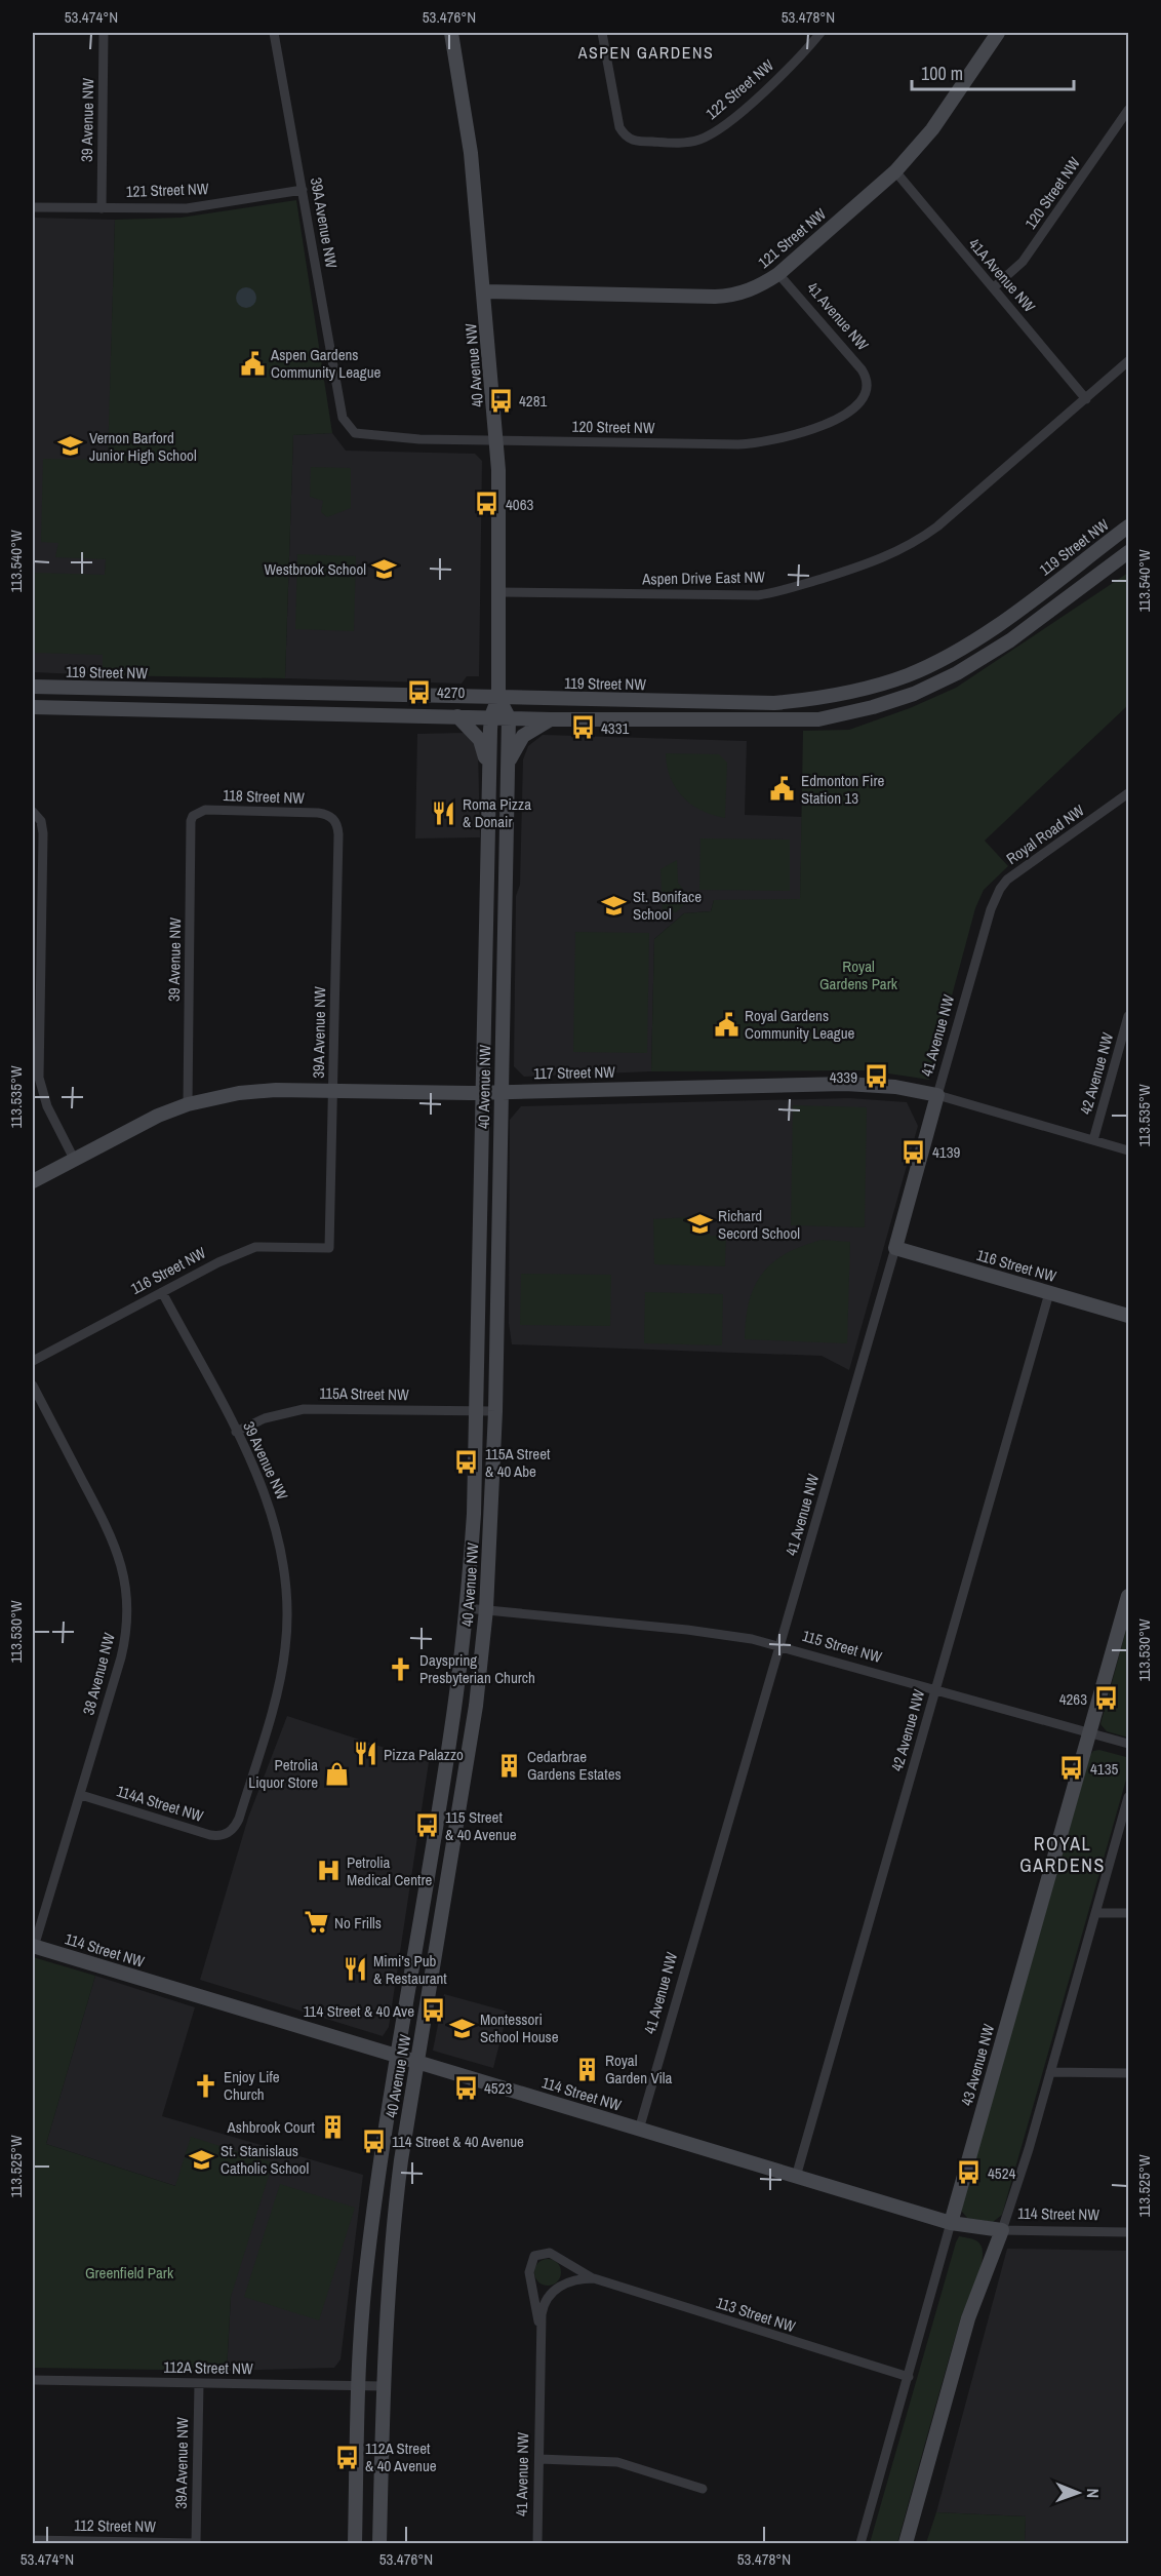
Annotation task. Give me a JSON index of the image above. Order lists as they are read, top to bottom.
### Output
{
  "streets": {
    "street": [
      "122 Street NW",
      "39 Avenue NW",
      "121 Street NW",
      "120 Street NW",
      "39A Avenue NW",
      "41A Avenue NW",
      "41 Avenue NW",
      "40 Avenue NW",
      "119 Street NW",
      "Aspen Drive East NW",
      "118 Street NW",
      "Royal Road NW",
      "117 Street NW",
      "42 Avenue NW",
      "116 Street NW",
      "115A Street NW",
      "115 Street NW",
      "38 Avenue NW",
      "114A Street NW",
      "114 Street NW",
      "43 Avenue NW",
      "113 Street NW",
      "112A Street NW",
      "112 Street NW"
    ]
  },
  "crossings": [
    ["39 Avenue NW", "121 Street NW"],
    ["39 Avenue NW", "118 Street NW"],
    ["39 Avenue NW", "117 Street NW"],
    ["39 Avenue NW", "116 Street NW"],
    ["39 Avenue NW", "115A Street NW"],
    ["39 Avenue NW", "114A Street NW"],
    ["121 Street NW", "39A Avenue NW"],
    ["121 Street NW", "41A Avenue NW"],
    ["121 Street NW", "41 Avenue NW"],
    ["121 Street NW", "40 Avenue NW"],
    ["120 Street NW", "39A Avenue NW"],
    ["120 Street NW", "41A Avenue NW"],
    ["120 Street NW", "41 Avenue NW"],
    ["120 Street NW", "40 Avenue NW"],
    ["39A Avenue NW", "118 Street NW"],
    ["39A Avenue NW", "117 Street NW"],
    ["39A Avenue NW", "116 Street NW"],
    ["39A Avenue NW", "112A Street NW"],
    ["39A Avenue NW", "112 Street NW"],
    ["41A Avenue NW", "Aspen Drive East NW"],
    ["41 Avenue NW", "Royal Road NW"],
    ["41 Avenue NW", "117 Street NW"],
    ["41 Avenue NW", "116 Street NW"],
    ["41 Avenue NW", "115 Street NW"],
    ["41 Avenue NW", "114 Street NW"],
    ["41 Avenue NW", "113 Street NW"],
    ["40 Avenue NW", "119 Street NW"],
    ["40 Avenue NW", "Aspen Drive East NW"],
    ["40 Avenue NW", "117 Street NW"],
    ["40 Avenue NW", "115A Street NW"],
    ["40 Avenue NW", "115 Street NW"],
    ["40 Avenue NW", "114 Street NW"],
    ["40 Avenue NW", "112A Street NW"],
    ["117 Street NW", "42 Avenue NW"],
    ["42 Avenue NW", "116 Street NW"],
    ["42 Avenue NW", "115 Street NW"],
    ["42 Avenue NW", "114 Street NW"],
    ["115 Street NW", "43 Avenue NW"],
    ["38 Avenue NW", "114A Street NW"],
    ["38 Avenue NW", "114 Street NW"],
    ["114 Street NW", "43 Avenue NW"],
    ["43 Avenue NW", "113 Street NW"]
  ],
  "districts": ["ASPEN GARDENS", "ROYAL GARDENS"],
  "parks": ["Royal Gardens Park", "Greenfield Park"],
  "places": {
    "public building": ["Aspen Gardens Community League", "Edmonton Fire Station 13", "Royal Gardens Community League"],
    "bus stop": [
      "4281",
      "4063",
      "4270",
      "4331",
      "4339",
      "4139",
      "115A Street & 40 Abe",
      "4263",
      "4135",
      "115 Street & 40 Avenue",
      "114 Street & 40 Ave",
      "4523",
      "114 Street & 40 Avenue",
      "4524",
      "112A Street & 40 Avenue"
    ],
    "school or university": [
      "Vernon Barford Junior High School",
      "Westbrook School",
      "St. Boniface School",
      "Richard Secord School",
      "Montessori School House",
      "St. Stanislaus Catholic School"
    ],
    "restaurant": ["Roma Pizza & Donair", "Pizza Palazzo", "Mimi’s Pub & Restaurant"],
    "church": ["Dayspring Presbyterian Church", "Enjoy Life Church"],
    "building": ["Cedarbrae Gardens Estates", "Royal Garden Vila", "Ashbrook Court"],
    "shop": ["Petrolia Liquor Store"],
    "hospital": ["Petrolia Medical Centre"],
    "supermarket": ["No Frills"]
  },
  "scale_bar": "100 m",
  "north": "right",
  "coordinates": [
    "53.474°N",
    "53.476°N",
    "53.478°N",
    "113.540°W",
    "113.535°W",
    "113.530°W",
    "113.525°W"
  ]
}
